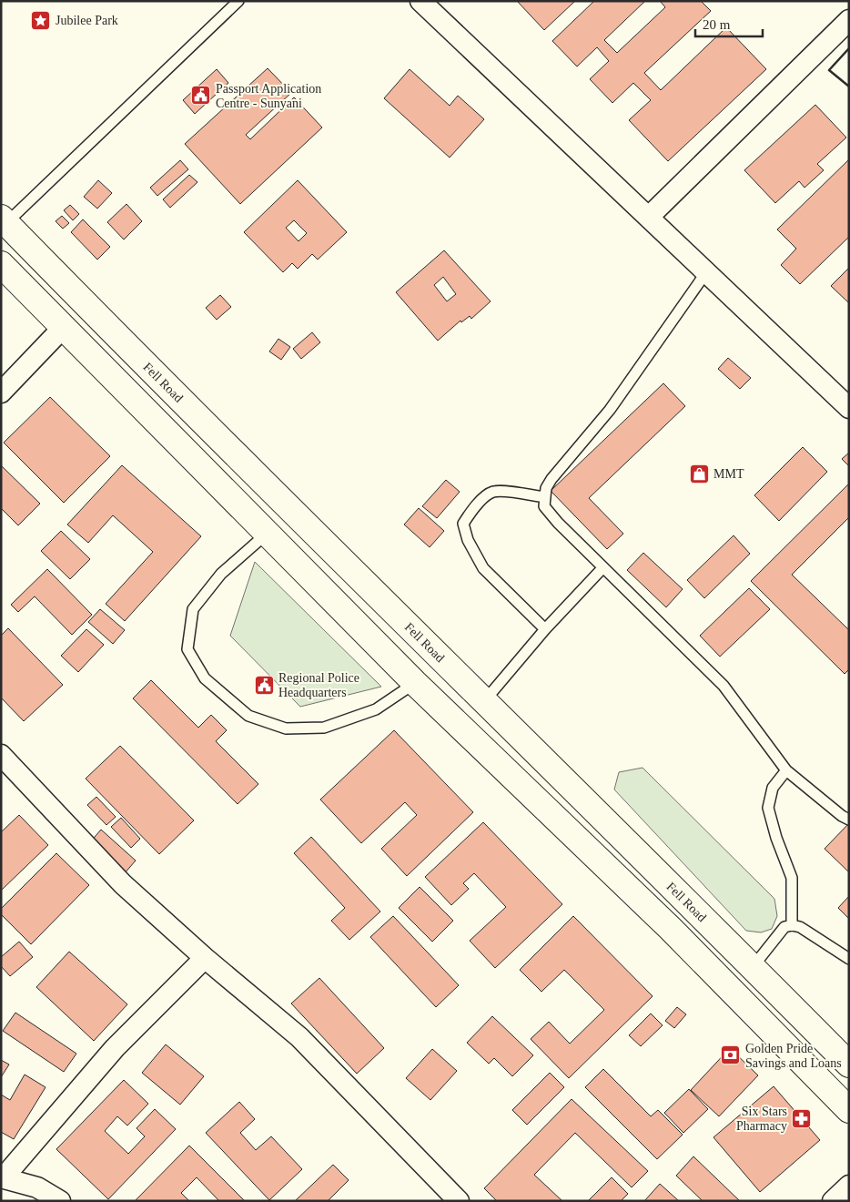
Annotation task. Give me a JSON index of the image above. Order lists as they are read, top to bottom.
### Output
{
  "streets": {
    "main road": ["Fell Road"]
  },
  "places": {
    "place": ["Jubilee Park"],
    "public building": ["Passport Application Centre - Sunyani", "Regional Police Headquarters"],
    "shop": ["MMT"],
    "bank": ["Golden Pride Savings and Loans"],
    "pharmacy": ["Six Stars Pharmacy"]
  },
  "scale_bar": "20 m"
}
